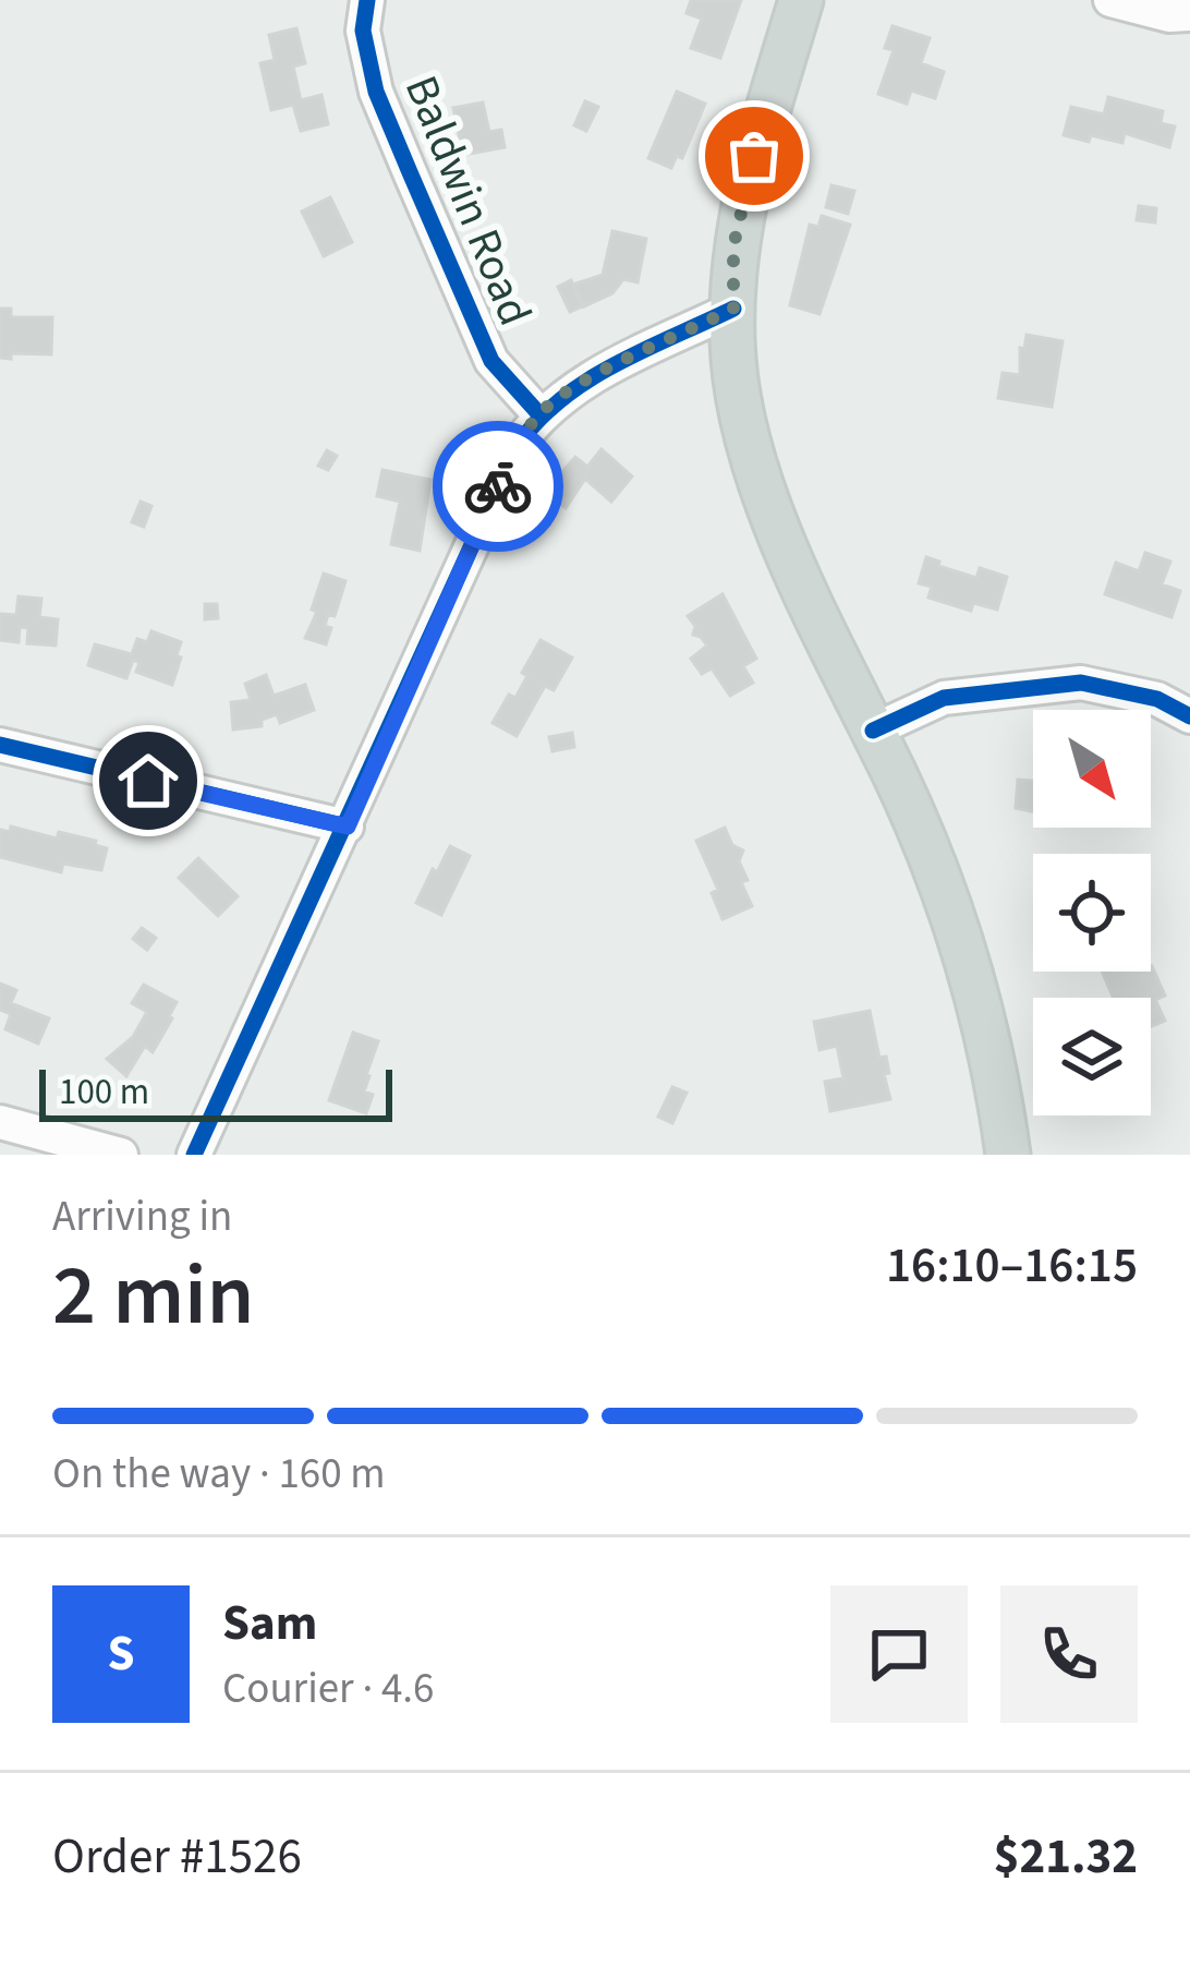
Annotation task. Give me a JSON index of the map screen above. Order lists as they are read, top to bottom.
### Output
{
  "streets": {
    "street": ["Baldwin Road"]
  },
  "scale_bar": "100 m",
  "north": "bottom right",
  "page": {
    "scale": "100 m",
    "heading": ["2 min", "Arriving in", "16:10–16:15"],
    "panel": [
      "Sam",
      "Courier · 4.6",
      "Order #1526",
      "$21.32"
    ],
    "bar": "On the way · 160 m",
    "round": "S"
  }
}
